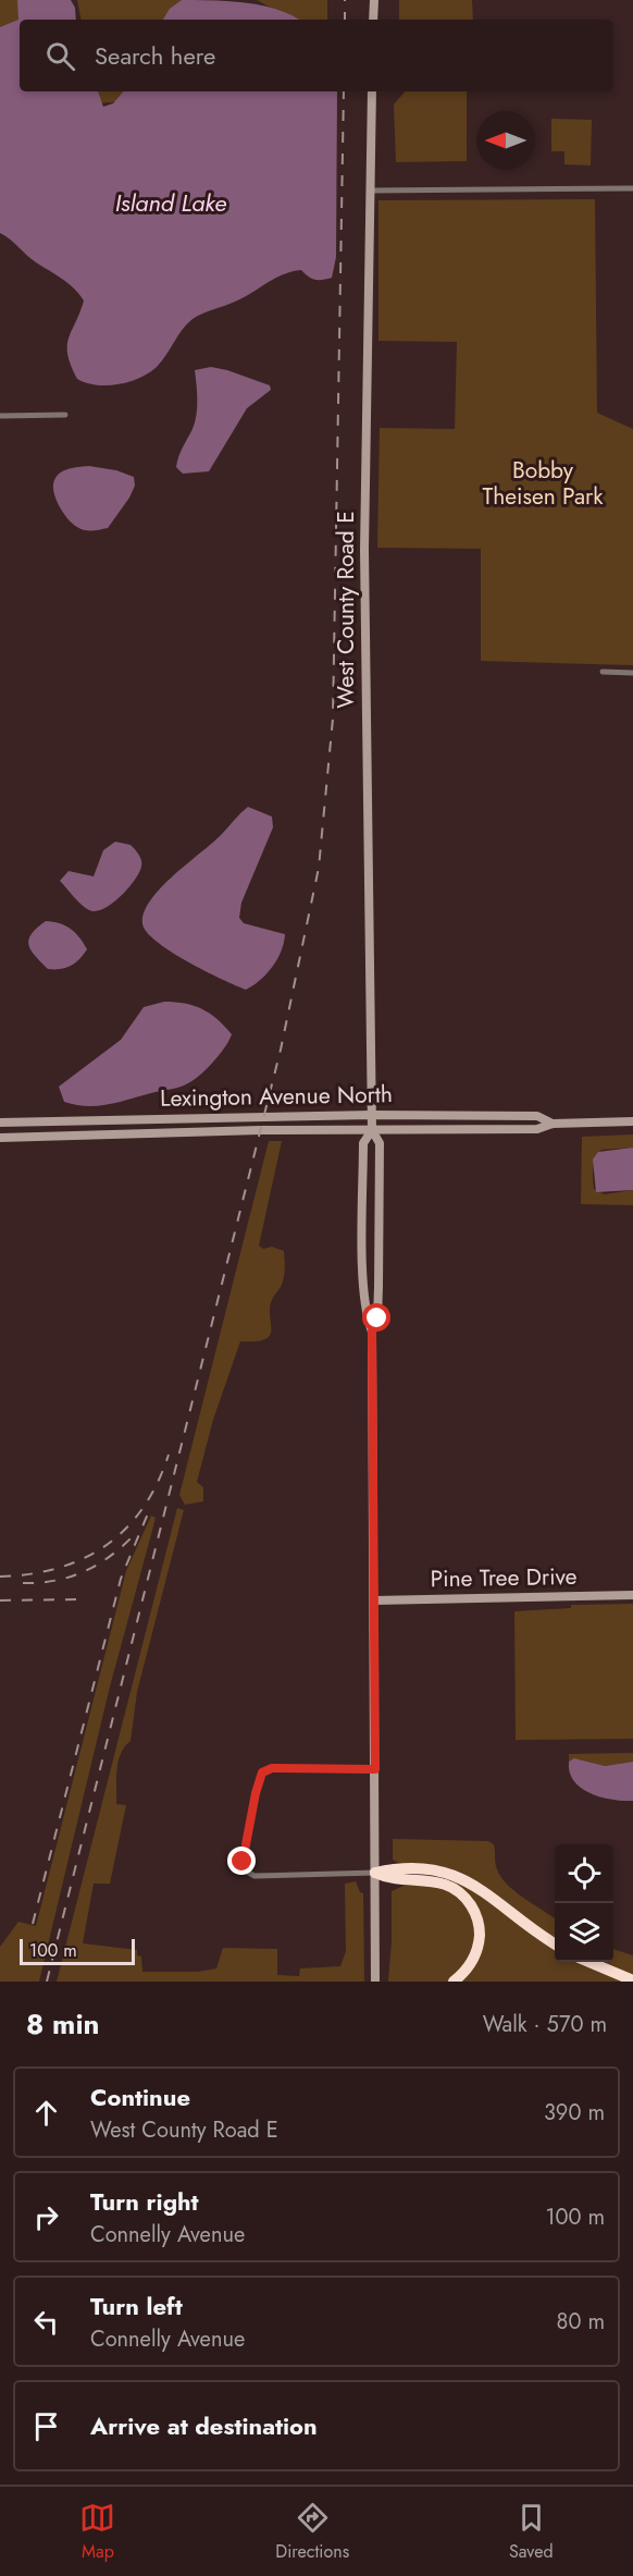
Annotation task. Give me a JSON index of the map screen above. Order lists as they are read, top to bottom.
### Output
{
  "streets": {
    "street": ["West County Road E", "Lexington Avenue North", "Pine Tree Drive"]
  },
  "crossings": [
    ["West County Road E", "Lexington Avenue North"],
    ["West County Road E", "Pine Tree Drive"]
  ],
  "water": ["Island Lake"],
  "parks": ["Bobby Theisen Park"],
  "scale_bar": "100 m",
  "north": "left",
  "page": {
    "search": "Search here",
    "scale": "100 m",
    "heading": ["8 min", "Walk · 570 m"],
    "list": [
      ["Continue", "West County Road E", "390 m"],
      ["Turn right", "Connelly Avenue", "100 m"],
      ["Turn left", "Connelly Avenue", "80 m"],
      "Arrive at destination"
    ],
    "nav": ["Map", "Directions", "Saved"]
  }
}
